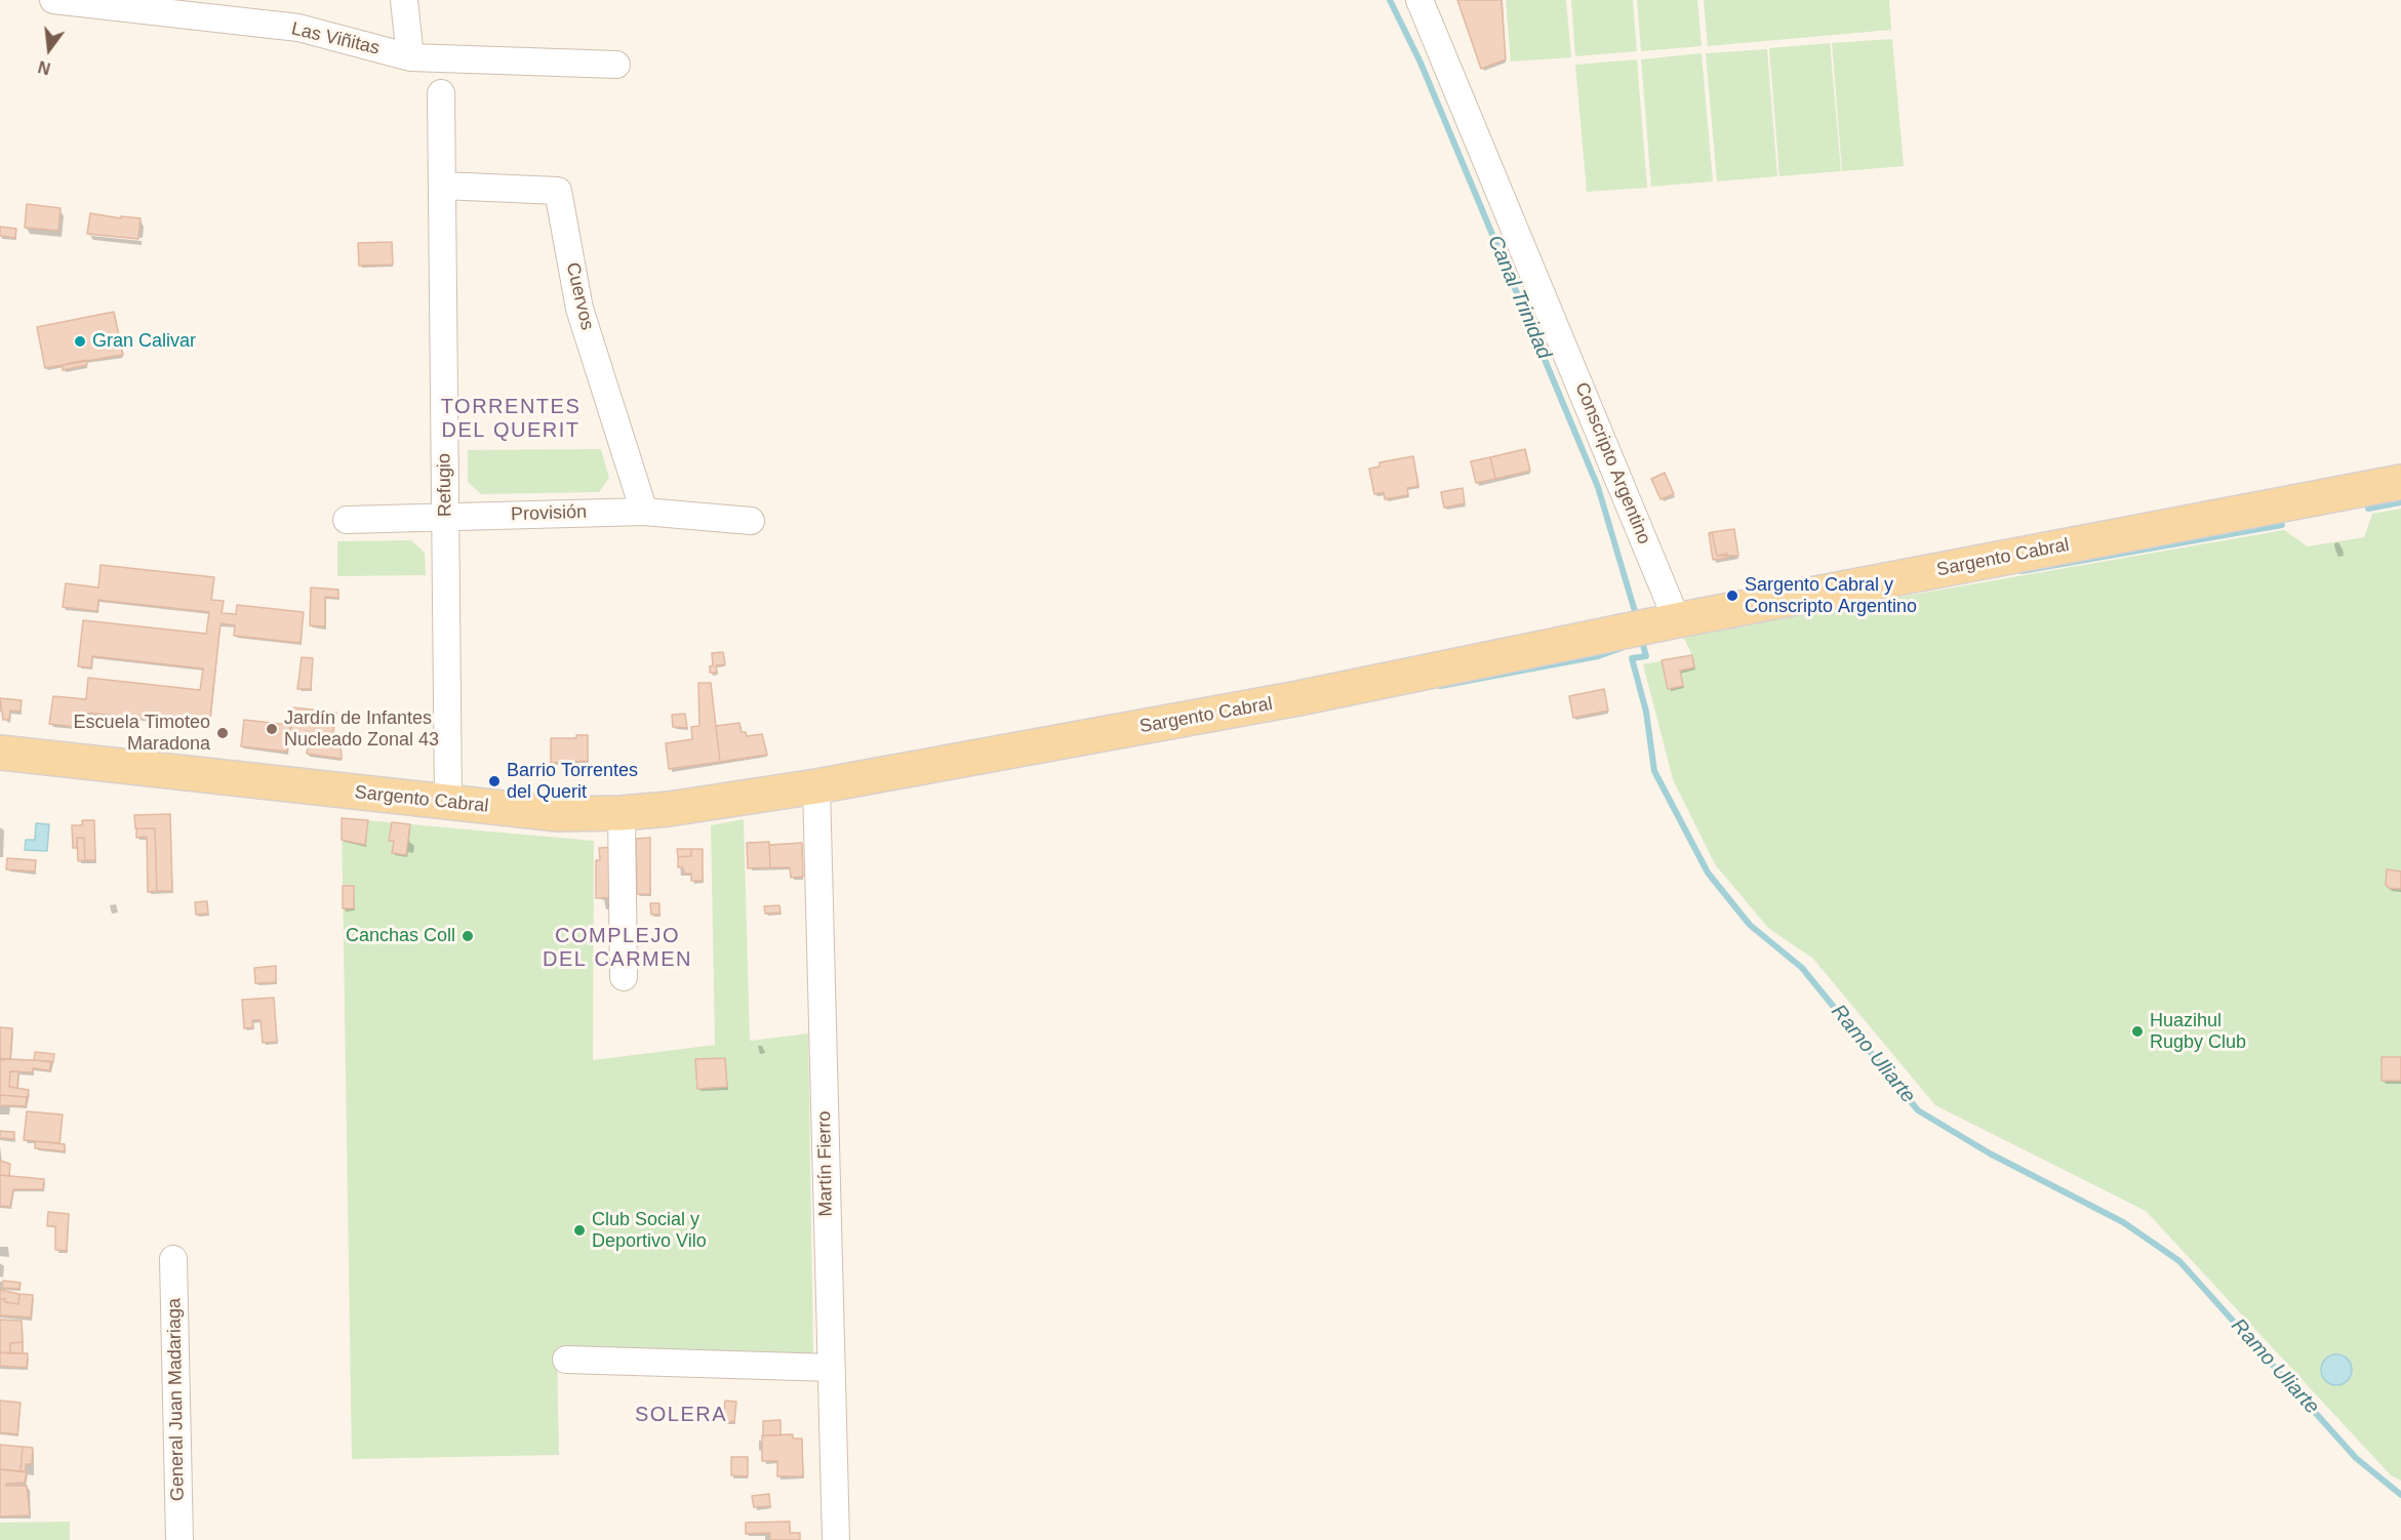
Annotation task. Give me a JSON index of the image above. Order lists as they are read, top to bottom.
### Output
{
  "streets": {
    "main road": ["Sargento Cabral"],
    "street": [
      "Las Viñitas",
      "Cuervos",
      "Conscripto Argentino",
      "Refugio",
      "Provisión",
      "Martín Fierro",
      "General Juan Madariaga"
    ]
  },
  "crossings": [
    ["Cuervos", "Refugio"],
    ["Cuervos", "Provisión"],
    ["Conscripto Argentino", "Sargento Cabral"],
    ["Refugio", "Provisión"],
    ["Refugio", "Sargento Cabral"],
    ["Sargento Cabral", "Martín Fierro"]
  ],
  "districts": ["TORRENTES DEL QUERIT", "COMPLEJO DEL CARMEN", "SOLERA"],
  "water": ["Canal Trinidad", "Ramo Uliarte"],
  "places": [
    "Gran Calivar",
    "Sargento Cabral y Conscripto Argentino",
    "Jardín de Infantes Nucleado Zonal 43",
    "Escuela Timoteo Maradona",
    "Barrio Torrentes del Querit",
    "Canchas Coll",
    "Huazihul Rugby Club",
    "Club Social y Deportivo Vilo"
  ],
  "north": "bottom"
}
